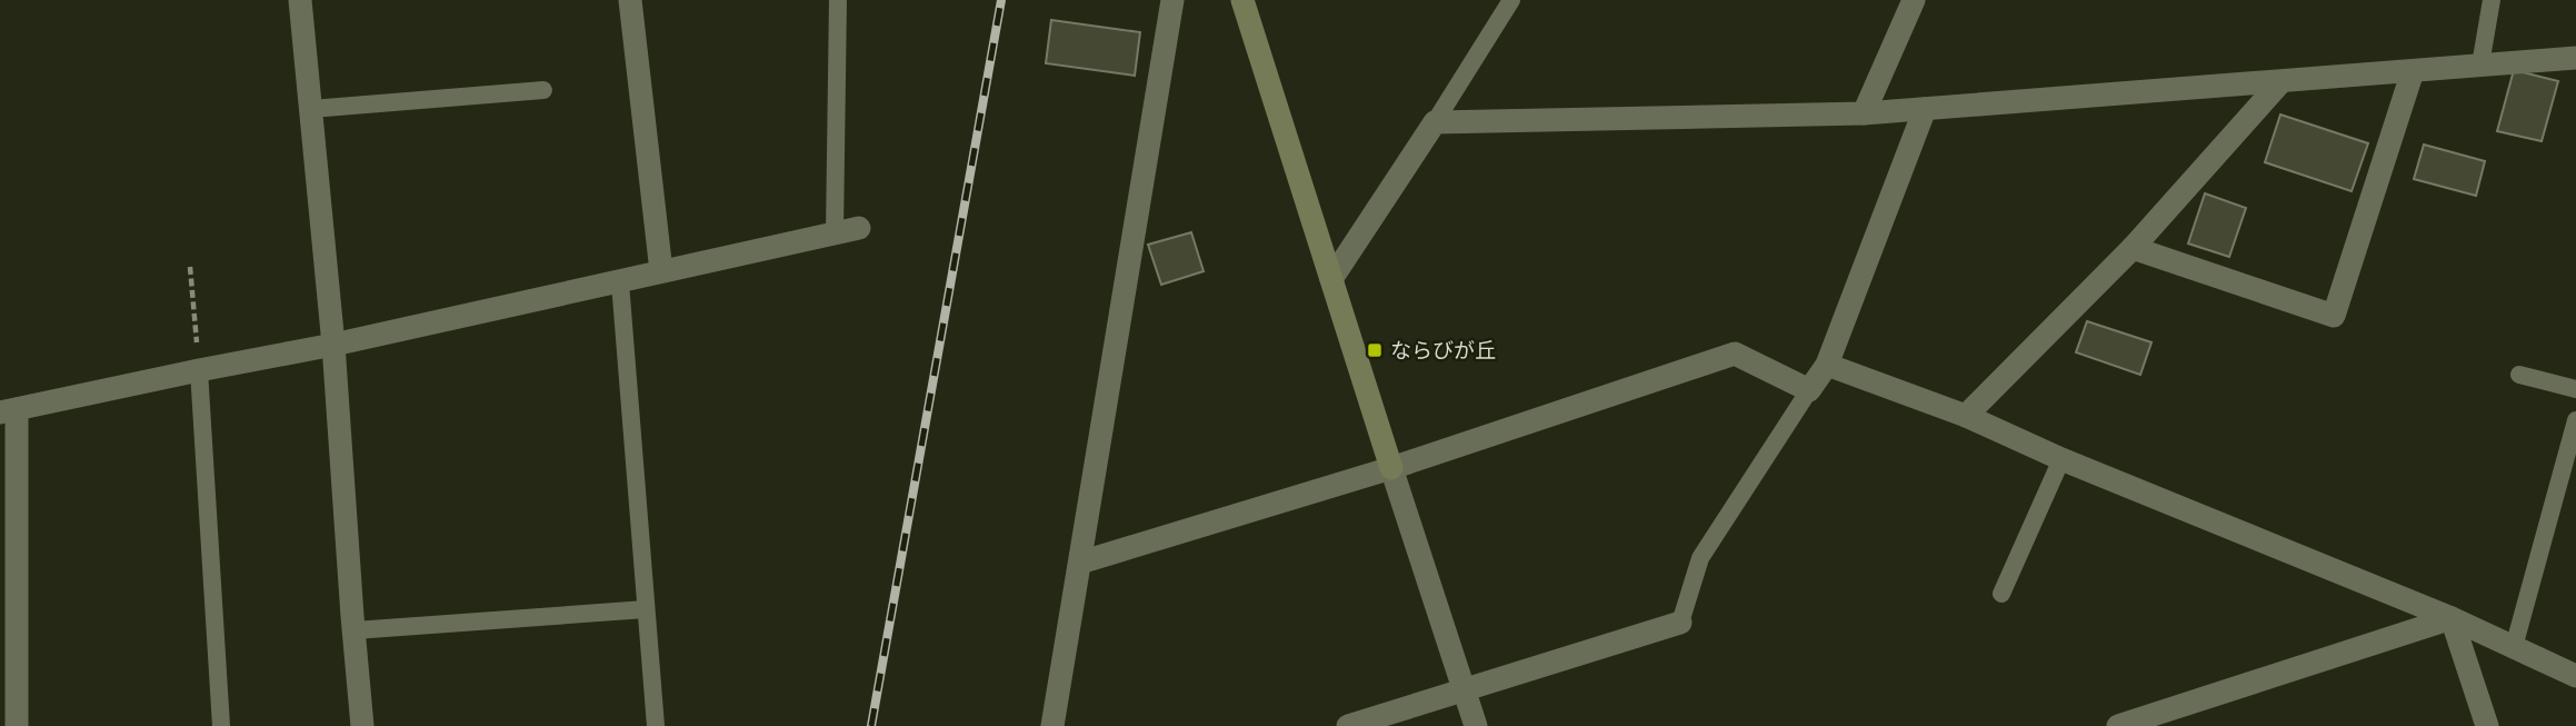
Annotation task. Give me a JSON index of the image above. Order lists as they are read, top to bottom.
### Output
{
  "places": {
    "transit": ["ならびが丘"]
  }
}
